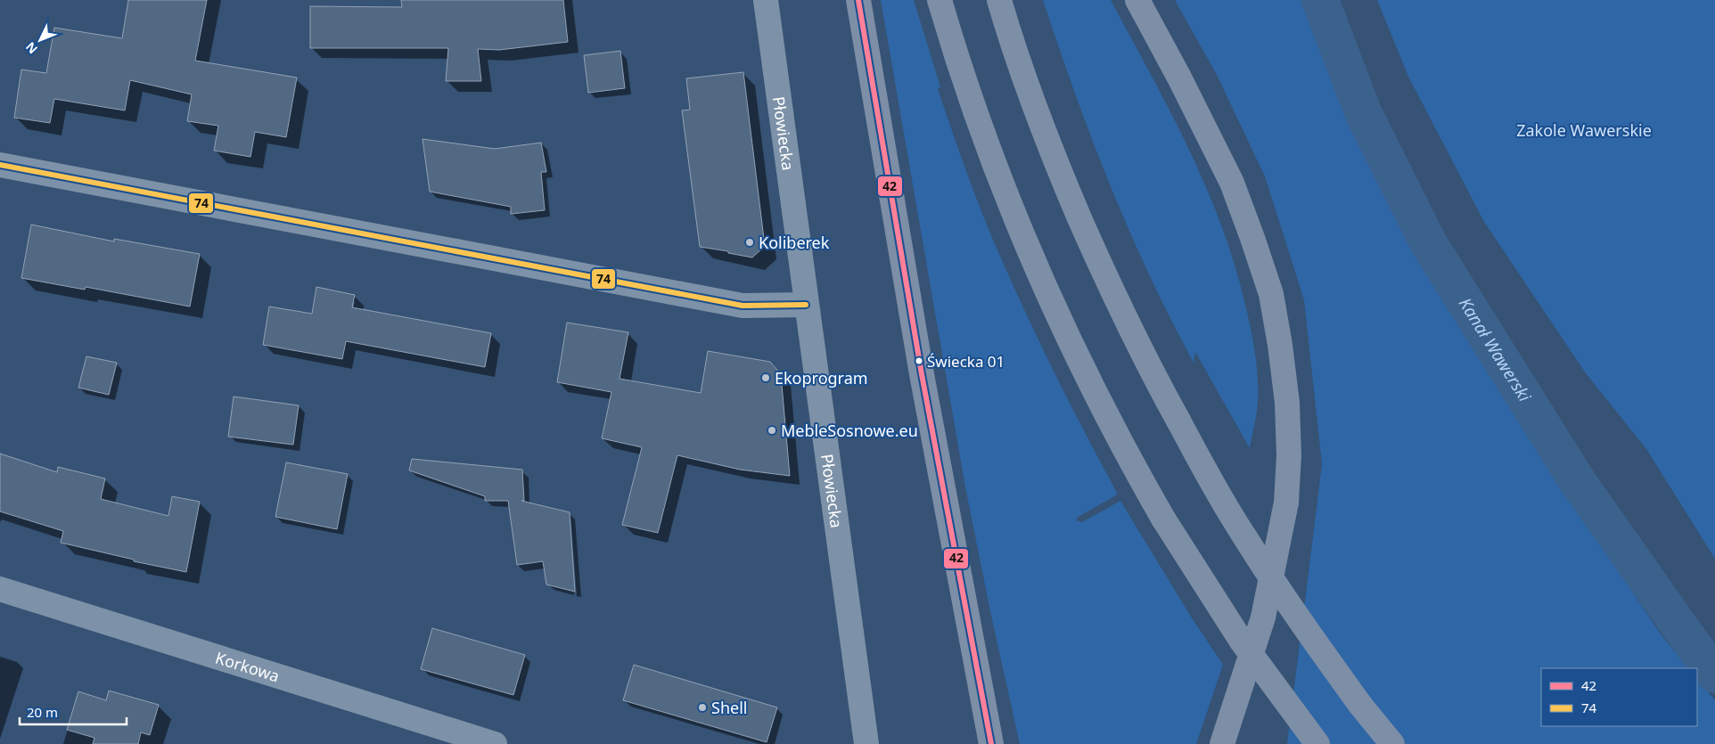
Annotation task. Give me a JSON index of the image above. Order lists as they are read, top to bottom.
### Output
{
  "streets": {
    "street": ["Płowiecka", "Korkowa"]
  },
  "water": ["Kanał Wawerski"],
  "parks": ["Zakole Wawerskie"],
  "places": [
    "Koliberek",
    "Świecka 01",
    "Ekoprogram",
    "MebleSosnowe.eu",
    "Shell"
  ],
  "lines": ["transit line 42", "transit line 74"],
  "legend": ["42", "74"],
  "scale_bar": "20 m",
  "north": "bottom left"
}
